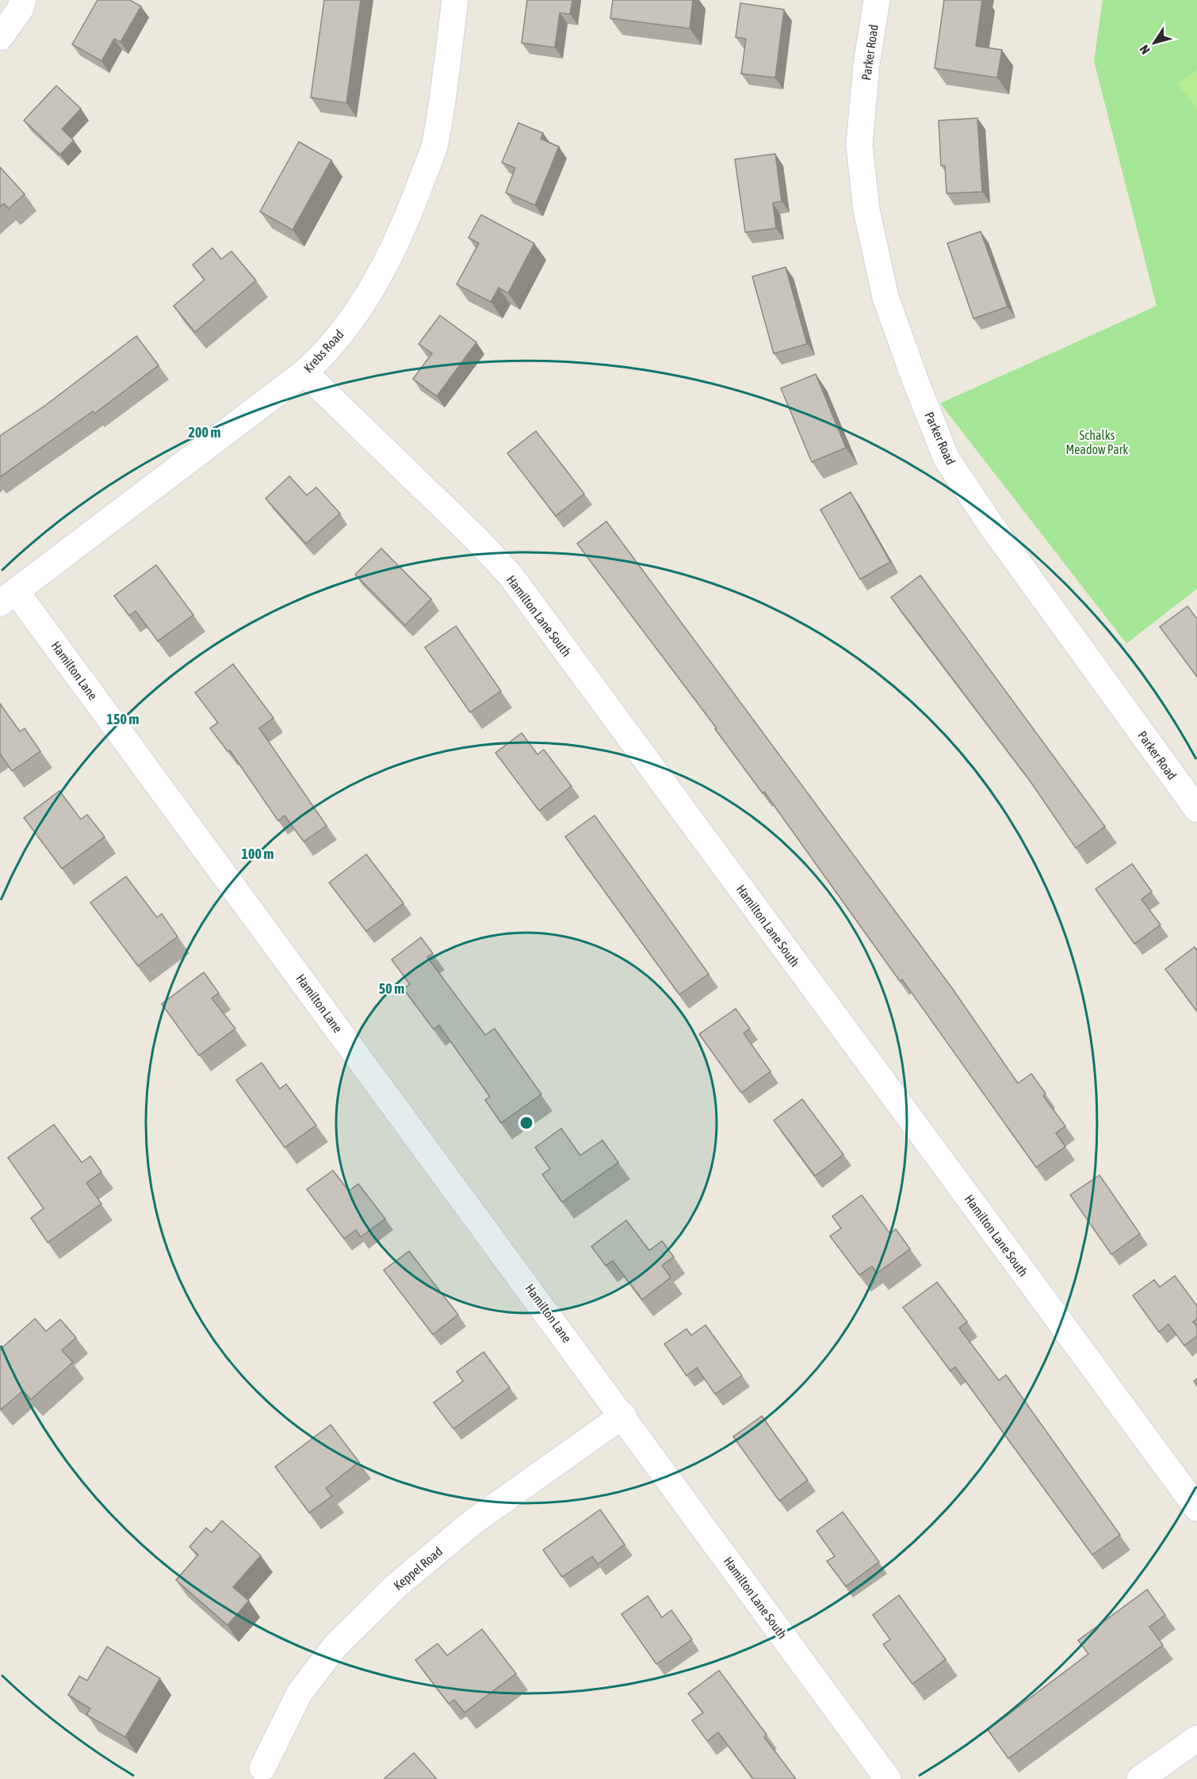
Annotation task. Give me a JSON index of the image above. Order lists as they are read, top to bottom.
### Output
{
  "streets": {
    "street": [
      "Parker Road",
      "Krebs Road",
      "Hamilton Lane South",
      "Hamilton Lane",
      "Keppel Road"
    ]
  },
  "crossings": [
    ["Krebs Road", "Hamilton Lane South"],
    ["Krebs Road", "Hamilton Lane"],
    ["Hamilton Lane South", "Hamilton Lane"],
    ["Hamilton Lane South", "Keppel Road"],
    ["Hamilton Lane", "Keppel Road"]
  ],
  "parks": ["Schalks Meadow Park"],
  "north": "bottom left",
  "rings": [
    "200 m",
    "150 m",
    "100 m",
    "50 m"
  ]
}
